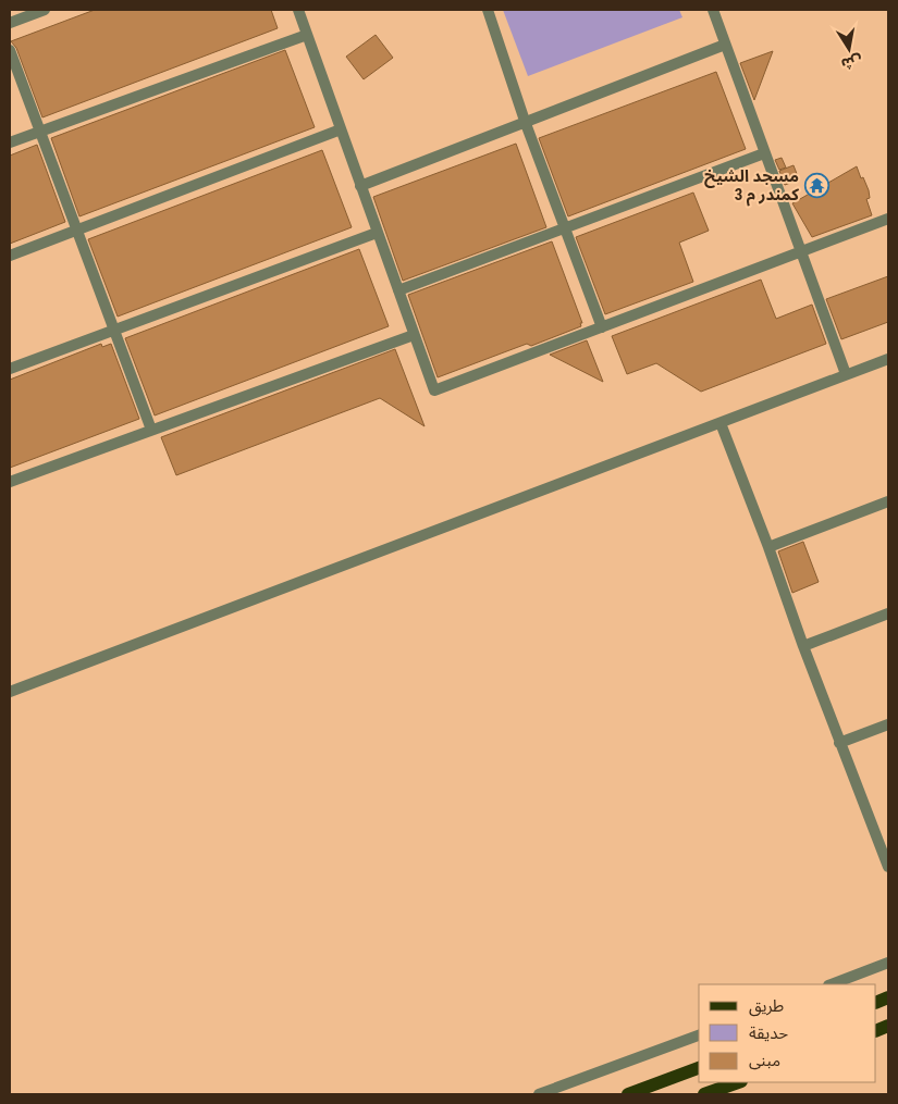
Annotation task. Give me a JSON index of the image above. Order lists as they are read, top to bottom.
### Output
{
  "places": {
    "temple": ["مسجد الشيخ كمندر م 3"]
  },
  "legend": ["طريق", "حديقة", "مبنى"],
  "north": "bottom"
}
